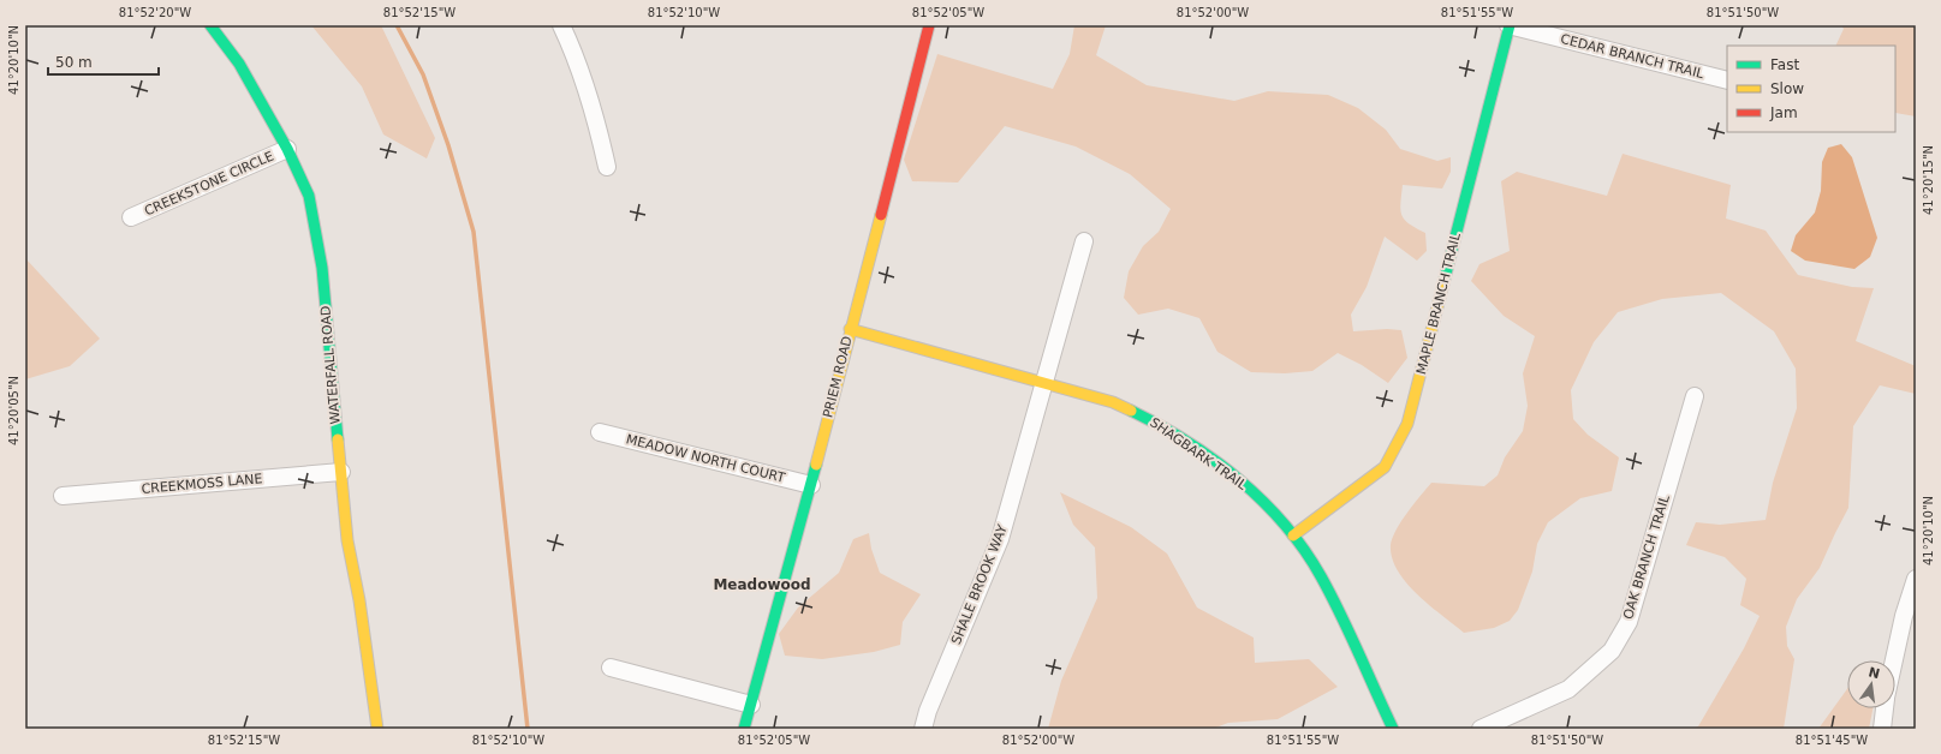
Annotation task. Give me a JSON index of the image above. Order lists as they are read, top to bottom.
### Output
{
  "streets": {
    "street": [
      "CEDAR BRANCH TRAIL",
      "CREEKSTONE CIRCLE",
      "MAPLE BRANCH TRAIL",
      "WATERFALL ROAD",
      "PRIEM ROAD",
      "SHAGBARK TRAIL",
      "MEADOW NORTH COURT",
      "CREEKMOSS LANE",
      "OAK BRANCH TRAIL",
      "SHALE BROOK WAY"
    ]
  },
  "crossings": [
    ["CEDAR BRANCH TRAIL", "MAPLE BRANCH TRAIL"],
    ["CREEKSTONE CIRCLE", "WATERFALL ROAD"],
    ["MAPLE BRANCH TRAIL", "SHAGBARK TRAIL"],
    ["WATERFALL ROAD", "CREEKMOSS LANE"],
    ["PRIEM ROAD", "SHAGBARK TRAIL"],
    ["PRIEM ROAD", "MEADOW NORTH COURT"],
    ["SHAGBARK TRAIL", "SHALE BROOK WAY"]
  ],
  "districts": ["Meadowood"],
  "legend": ["Fast", "Slow", "Jam"],
  "scale_bar": "50 m",
  "north": "top",
  "coordinates": [
    "81°52'20\"W",
    "81°52'15\"W",
    "81°52'10\"W",
    "81°52'05\"W",
    "81°52'00\"W",
    "81°51'55\"W",
    "81°51'50\"W",
    "41°20'10\"N",
    "41°20'15\"N",
    "41°20'05\"N",
    "81°51'45\"W"
  ]
}
